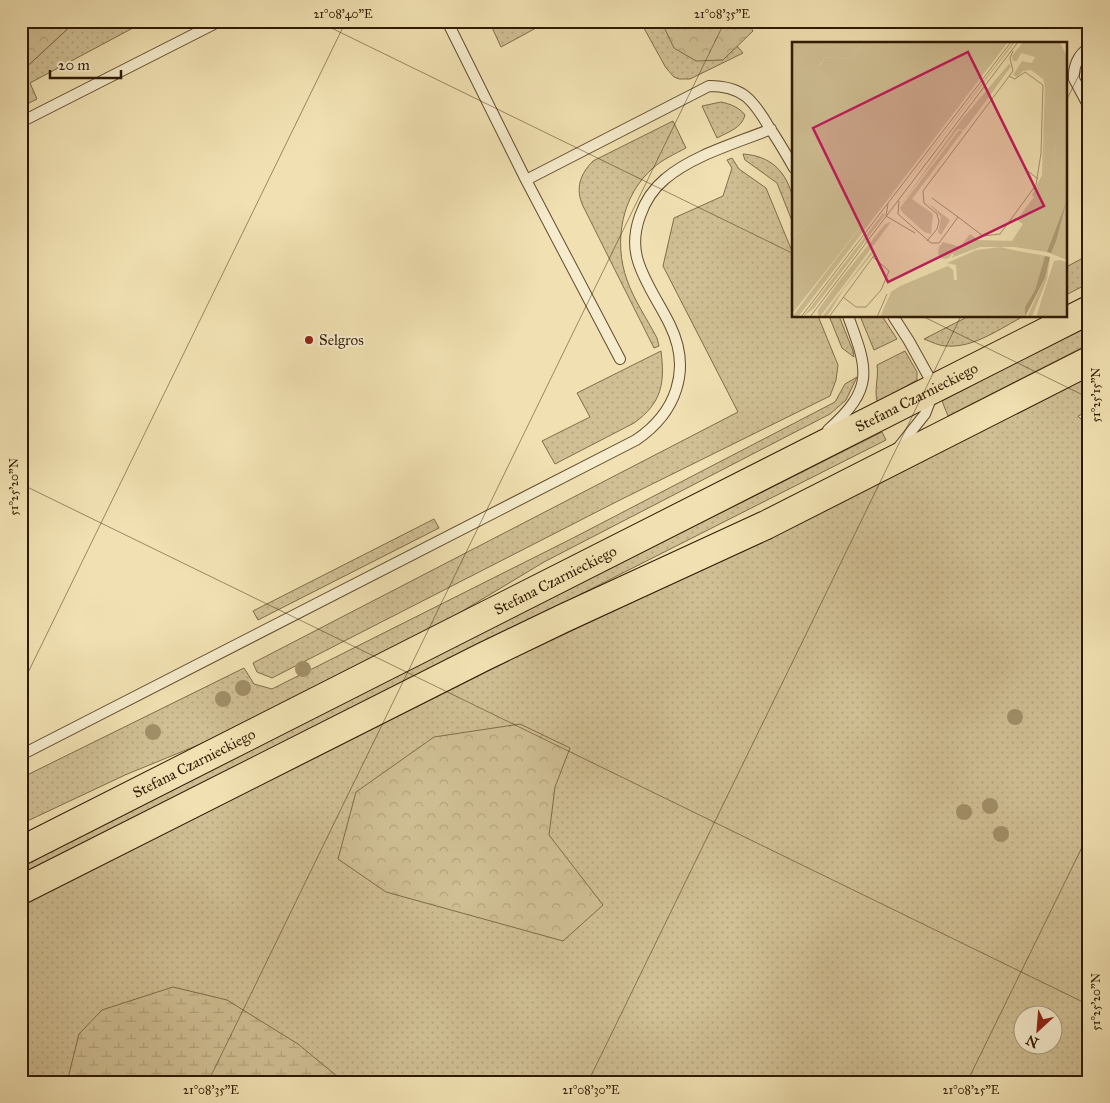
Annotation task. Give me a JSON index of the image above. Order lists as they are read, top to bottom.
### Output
{
  "streets": {
    "main road": ["Stefana Czarnieckiego"]
  },
  "places": ["Selgros"],
  "scale_bar": "20 m",
  "north": "bottom left",
  "coordinates": [
    "21°08'40\"E",
    "21°08'35\"E",
    "51°25'15\"N",
    "51°25'20\"N",
    "21°08'30\"E",
    "21°08'25\"E"
  ]
}
